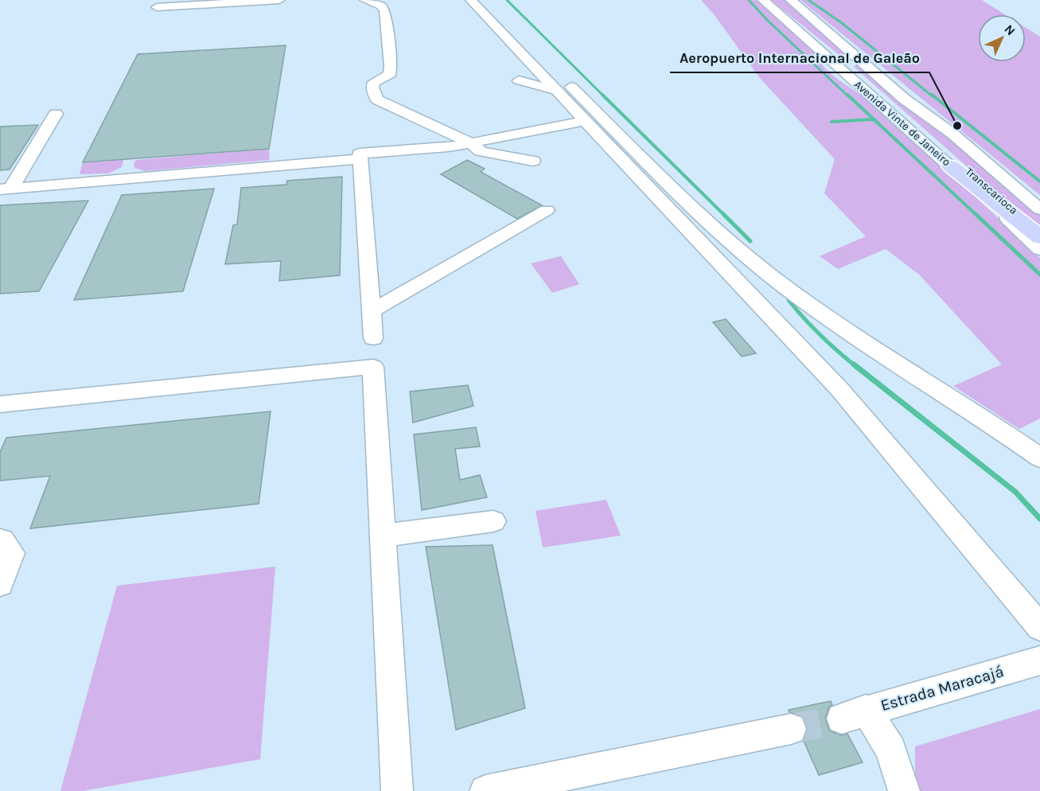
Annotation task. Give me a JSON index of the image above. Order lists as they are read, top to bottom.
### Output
{
  "streets": {
    "street": ["Avenida Vinte de Janeiro", "Transcarioca", "Estrada Maracajá"]
  },
  "places": ["Aeropuerto Internacional de Galeão"],
  "north": "top right"
}
